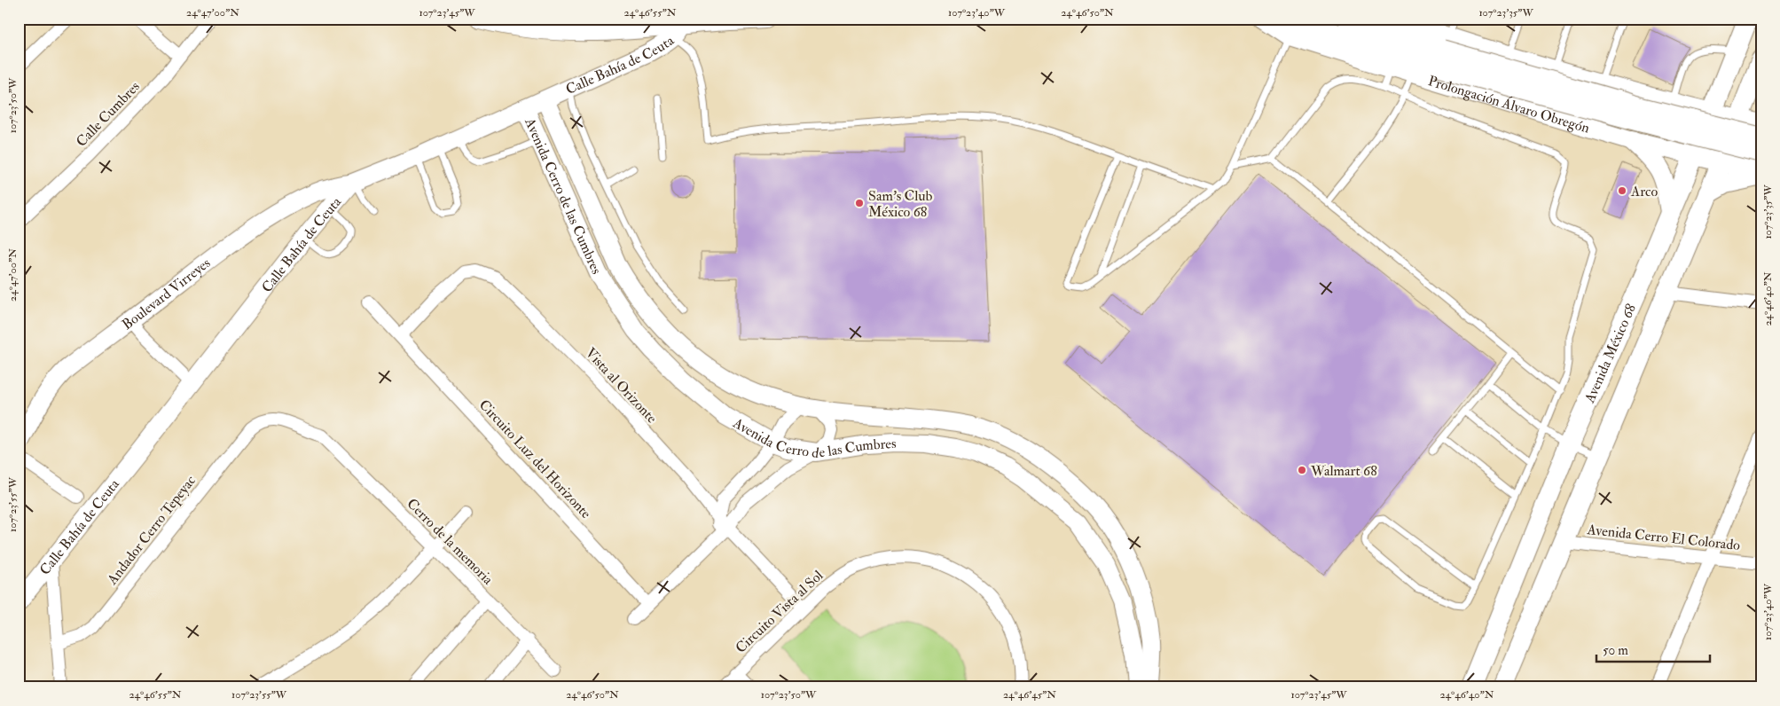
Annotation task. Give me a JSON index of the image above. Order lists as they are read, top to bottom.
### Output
{
  "streets": {
    "main road": ["Prolongación Álvaro Obregón", "Avenida México 68"],
    "street": [
      "Calle Bahía de Ceuta",
      "Calle Cumbres",
      "Avenida Cerro de las Cumbres",
      "Boulevard Virreyes",
      "Vista al Orizonte",
      "Circuito Luz del Horizonte",
      "Andador Cerro Tepeyac",
      "Avenida Cerro El Colorado",
      "Cerro de la memoria",
      "Circuito Vista al Sol"
    ]
  },
  "crossings": [
    ["Calle Bahía de Ceuta", "Avenida Cerro de las Cumbres"],
    ["Calle Bahía de Ceuta", "Boulevard Virreyes"],
    ["Prolongación Álvaro Obregón", "Avenida México 68"],
    ["Avenida México 68", "Avenida Cerro El Colorado"],
    ["Vista al Orizonte", "Circuito Luz del Horizonte"],
    ["Vista al Orizonte", "Circuito Vista al Sol"],
    ["Andador Cerro Tepeyac", "Cerro de la memoria"]
  ],
  "places": ["Arco", "Sam's Club México 68", "Walmart 68"],
  "scale_bar": "50 m",
  "coordinates": [
    "24°47'00\"N",
    "107°23'45\"W",
    "24°46'55\"N",
    "107°23'40\"W",
    "24°46'50\"N",
    "107°23'35\"W",
    "107°23'50\"W",
    "24°46'40\"N",
    "107°23'55\"W",
    "24°46'45\"N"
  ]
}
